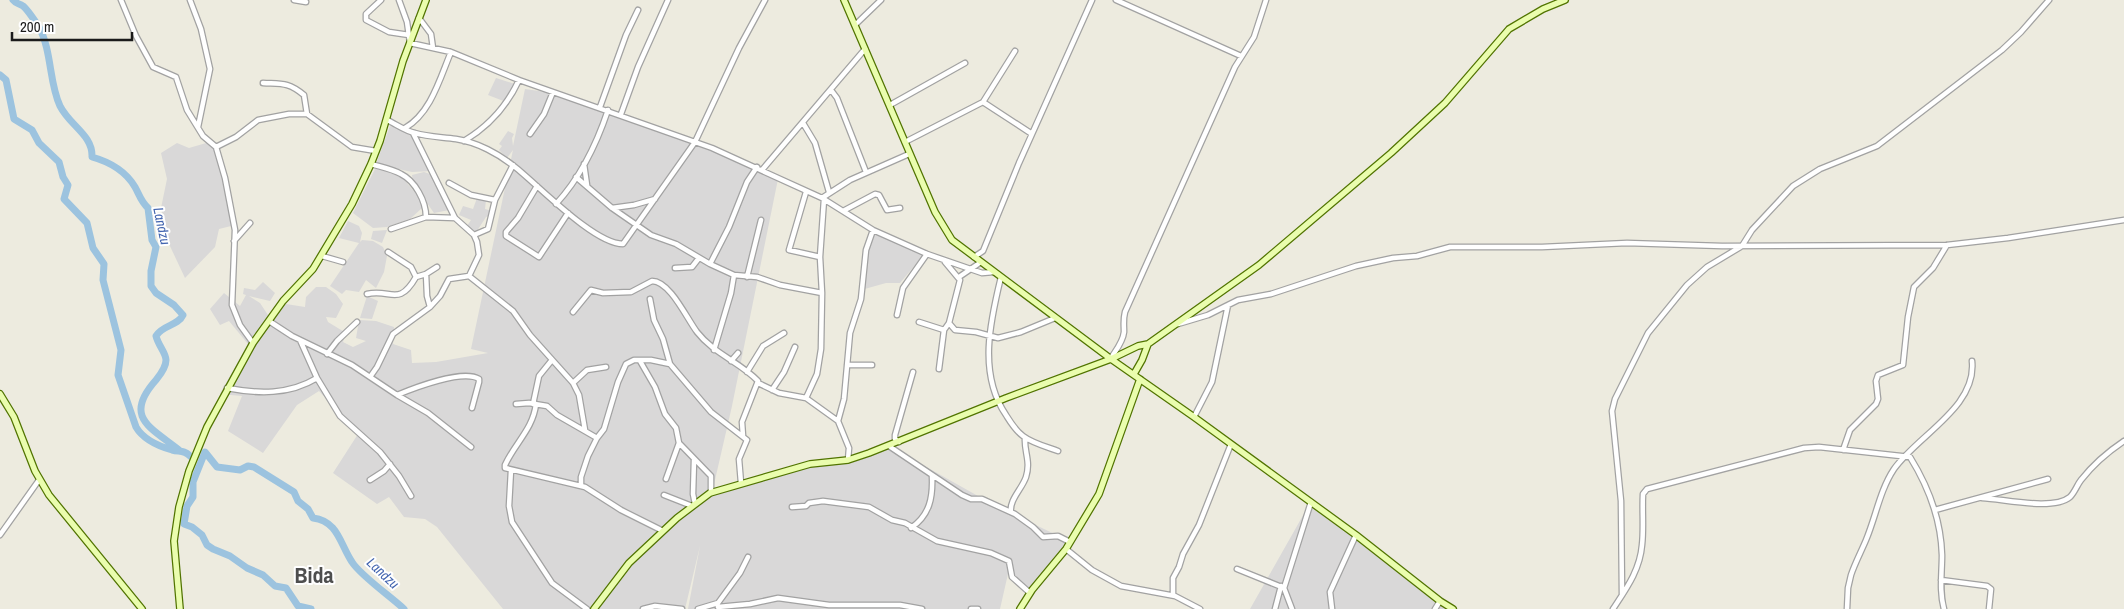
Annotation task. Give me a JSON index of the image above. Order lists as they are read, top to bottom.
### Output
{
  "districts": ["Bida"],
  "water": ["Landzu"],
  "scale_bar": "200 m"
}
